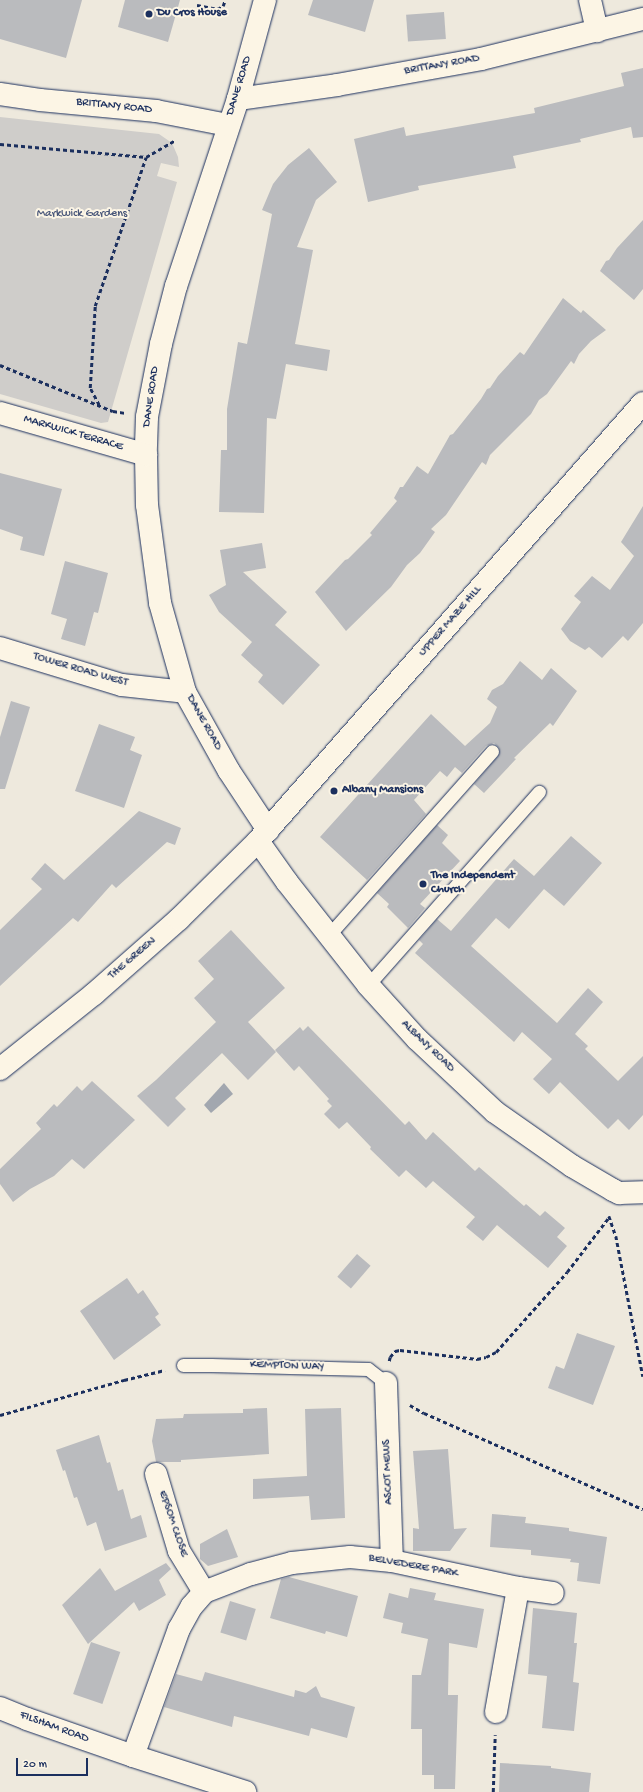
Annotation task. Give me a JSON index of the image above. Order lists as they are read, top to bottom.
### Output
{
  "streets": {
    "street": [
      "BRITTANY ROAD",
      "DANE ROAD",
      "MARKWICK TERRACE",
      "UPPER MAZE HILL",
      "TOWER ROAD WEST",
      "THE GREEN",
      "ALBANY ROAD",
      "ASCOT MEWS",
      "EPSOM CLOSE",
      "BELVEDERE PARK",
      "FILSHAM ROAD"
    ],
    "lane": ["KEMPTON WAY"]
  },
  "crossings": [
    ["BRITTANY ROAD", "DANE ROAD"],
    ["DANE ROAD", "MARKWICK TERRACE"],
    ["DANE ROAD", "UPPER MAZE HILL"],
    ["DANE ROAD", "TOWER ROAD WEST"],
    ["DANE ROAD", "THE GREEN"],
    ["DANE ROAD", "ALBANY ROAD"],
    ["UPPER MAZE HILL", "THE GREEN"],
    ["UPPER MAZE HILL", "ALBANY ROAD"],
    ["THE GREEN", "ALBANY ROAD"],
    ["KEMPTON WAY", "ASCOT MEWS"],
    ["ASCOT MEWS", "BELVEDERE PARK"],
    ["EPSOM CLOSE", "BELVEDERE PARK"],
    ["BELVEDERE PARK", "FILSHAM ROAD"]
  ],
  "parks": ["Markwick Gardens"],
  "places": ["Du Cros House", "Albany Mansions", "The Independent Church"],
  "scale_bar": "20 m"
}
